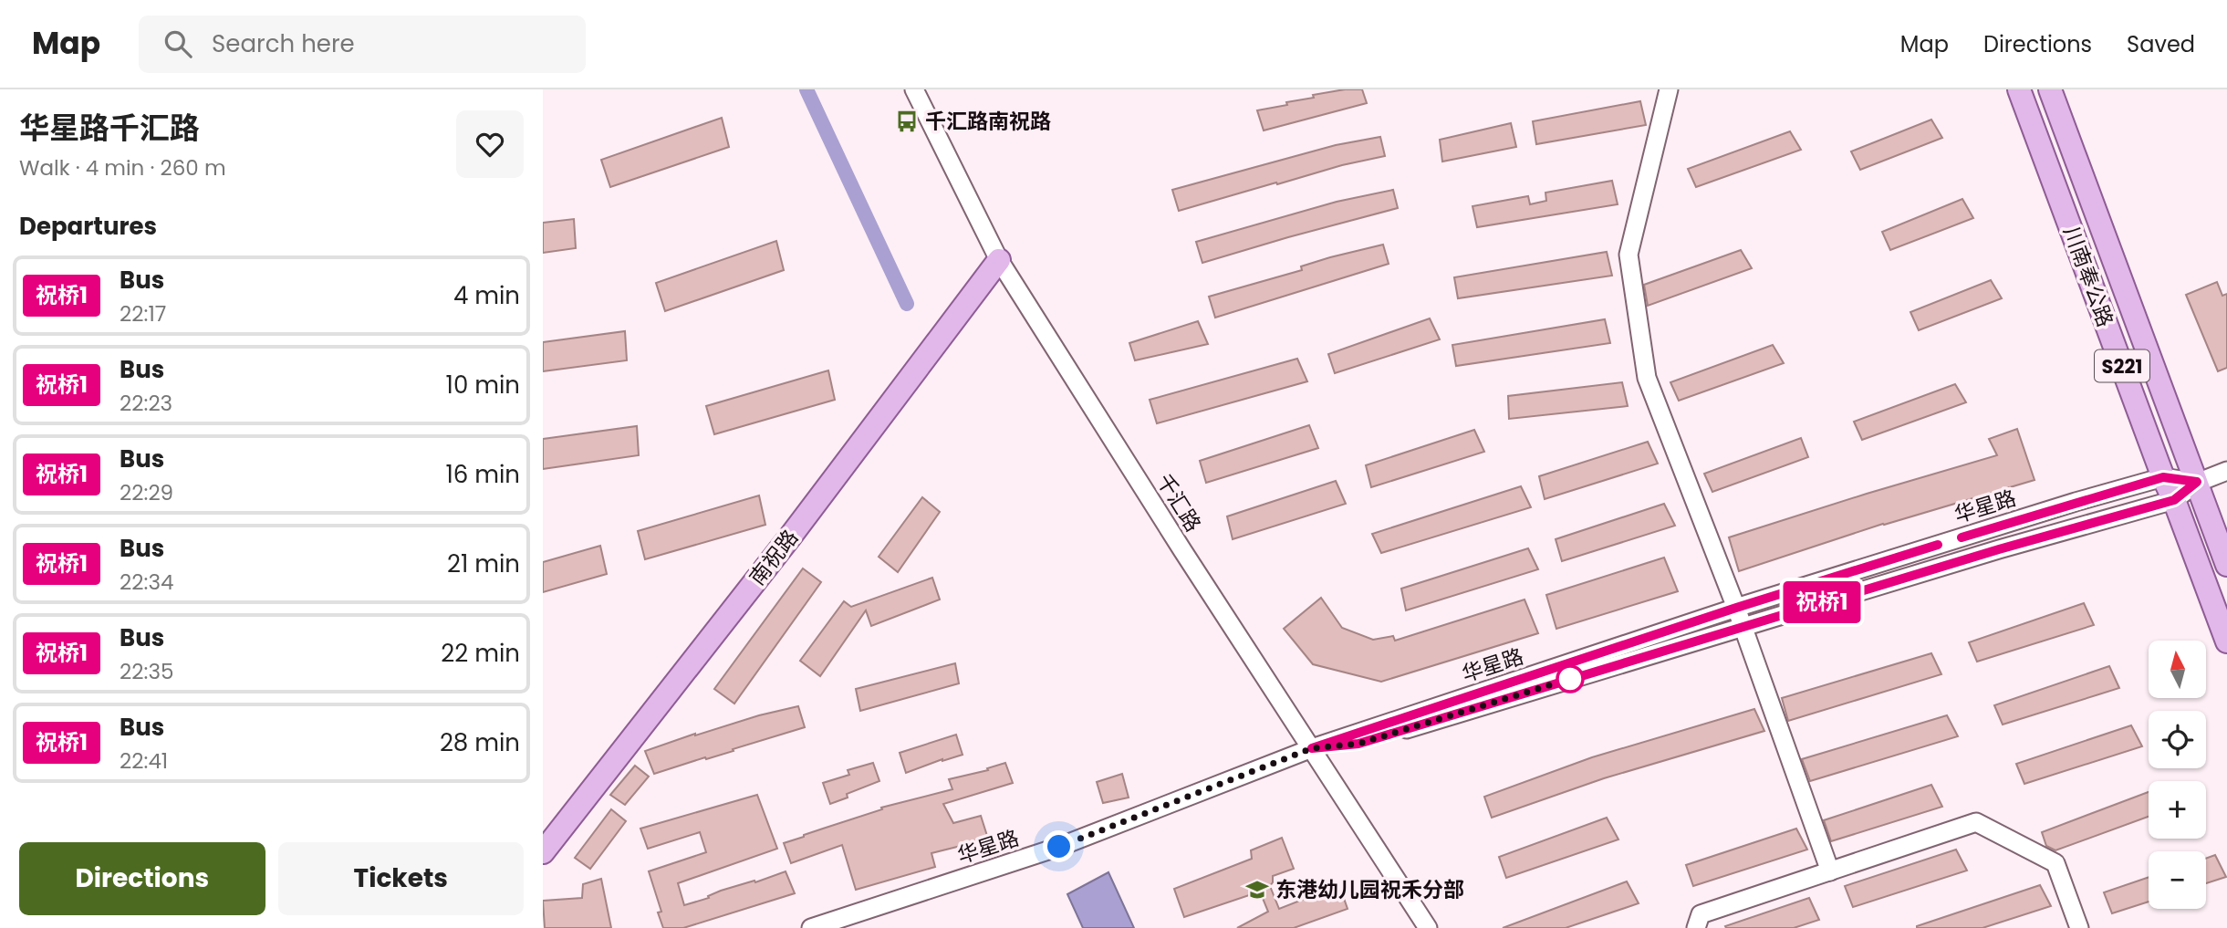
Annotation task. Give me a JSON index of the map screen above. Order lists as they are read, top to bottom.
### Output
{
  "streets": {
    "main road": ["川南奉公路", "S221", "南祝路"],
    "street": ["千汇路", "华星路"]
  },
  "crossings": [
    ["川南奉公路", "华星路"],
    ["千汇路", "华星路"],
    ["千汇路", "南祝路"]
  ],
  "places": {
    "bus stop": ["千汇路南祝路"],
    "school or university": ["东港幼儿园祝禾分部"]
  },
  "lines": ["bus line 祝桥1"],
  "north": "top",
  "page": {
    "header": "Map",
    "search": "Search here",
    "nav": ["Map", "Directions", "Saved"],
    "heading": [
      ["华星路千汇路", "Walk · 4 min · 260 m"],
      "Departures"
    ],
    "on_map": "祝桥1",
    "list": [
      {
        "mark": "祝桥1",
        "name": "Bus",
        "note": "22:17",
        "value": "4 min"
      },
      {
        "mark": "祝桥1",
        "name": "Bus",
        "note": "22:23",
        "value": "10 min"
      },
      {
        "mark": "祝桥1",
        "name": "Bus",
        "note": "22:29",
        "value": "16 min"
      },
      {
        "mark": "祝桥1",
        "name": "Bus",
        "note": "22:34",
        "value": "21 min"
      },
      {
        "mark": "祝桥1",
        "name": "Bus",
        "note": "22:35",
        "value": "22 min"
      },
      {
        "mark": "祝桥1",
        "name": "Bus",
        "note": "22:41",
        "value": "28 min"
      }
    ],
    "map_buttons": ["+", "−"],
    "buttons": ["Directions", "Tickets"]
  }
}
